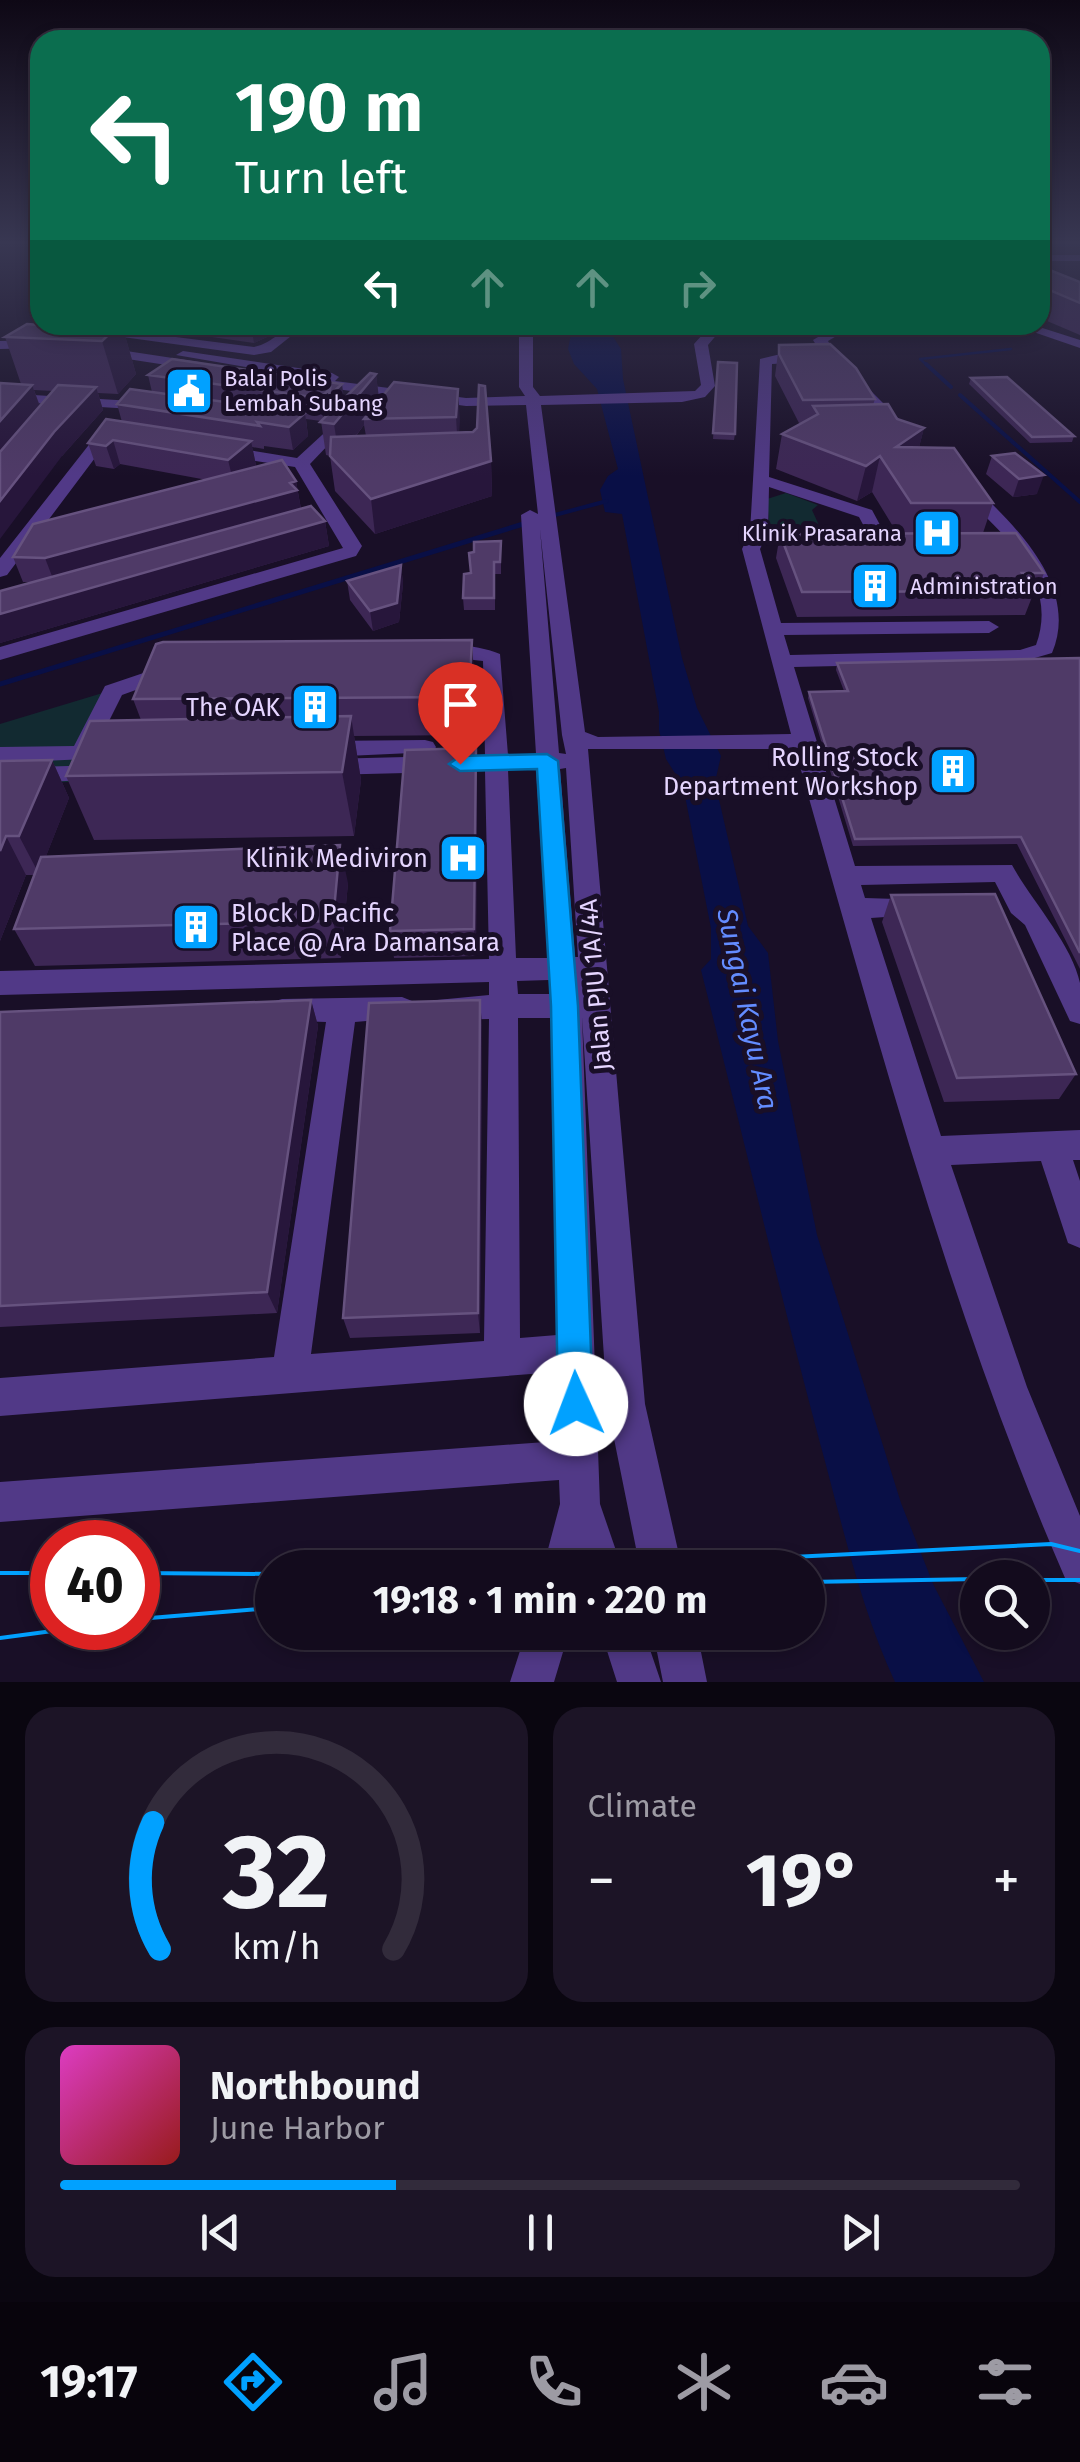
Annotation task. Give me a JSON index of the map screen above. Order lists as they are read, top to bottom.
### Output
{
  "streets": {
    "street": ["Jalan PJU 1A/4A"]
  },
  "water": ["Sungai Kayu Ara"],
  "places": {
    "public building": ["Balai Polis Lembah Subang"],
    "hospital": ["Klinik Prasarana", "Klinik Mediviron"],
    "building": [
      "Administration",
      "The OAK",
      "Rolling Stock Department Workshop",
      "Block D Pacific Place @ Ara Damansara"
    ]
  },
  "page": {
    "turn": ["190 m", "Turn left"],
    "limit": "40",
    "trip": "19:18 · 1 min · 220 m",
    "tile": "Climate",
    "heat": ["−", "19°", "+"],
    "song": ["Northbound", "June Harbor"],
    "tabs": "19:17",
    "gauge": ["32", "km/h"]
  }
}
